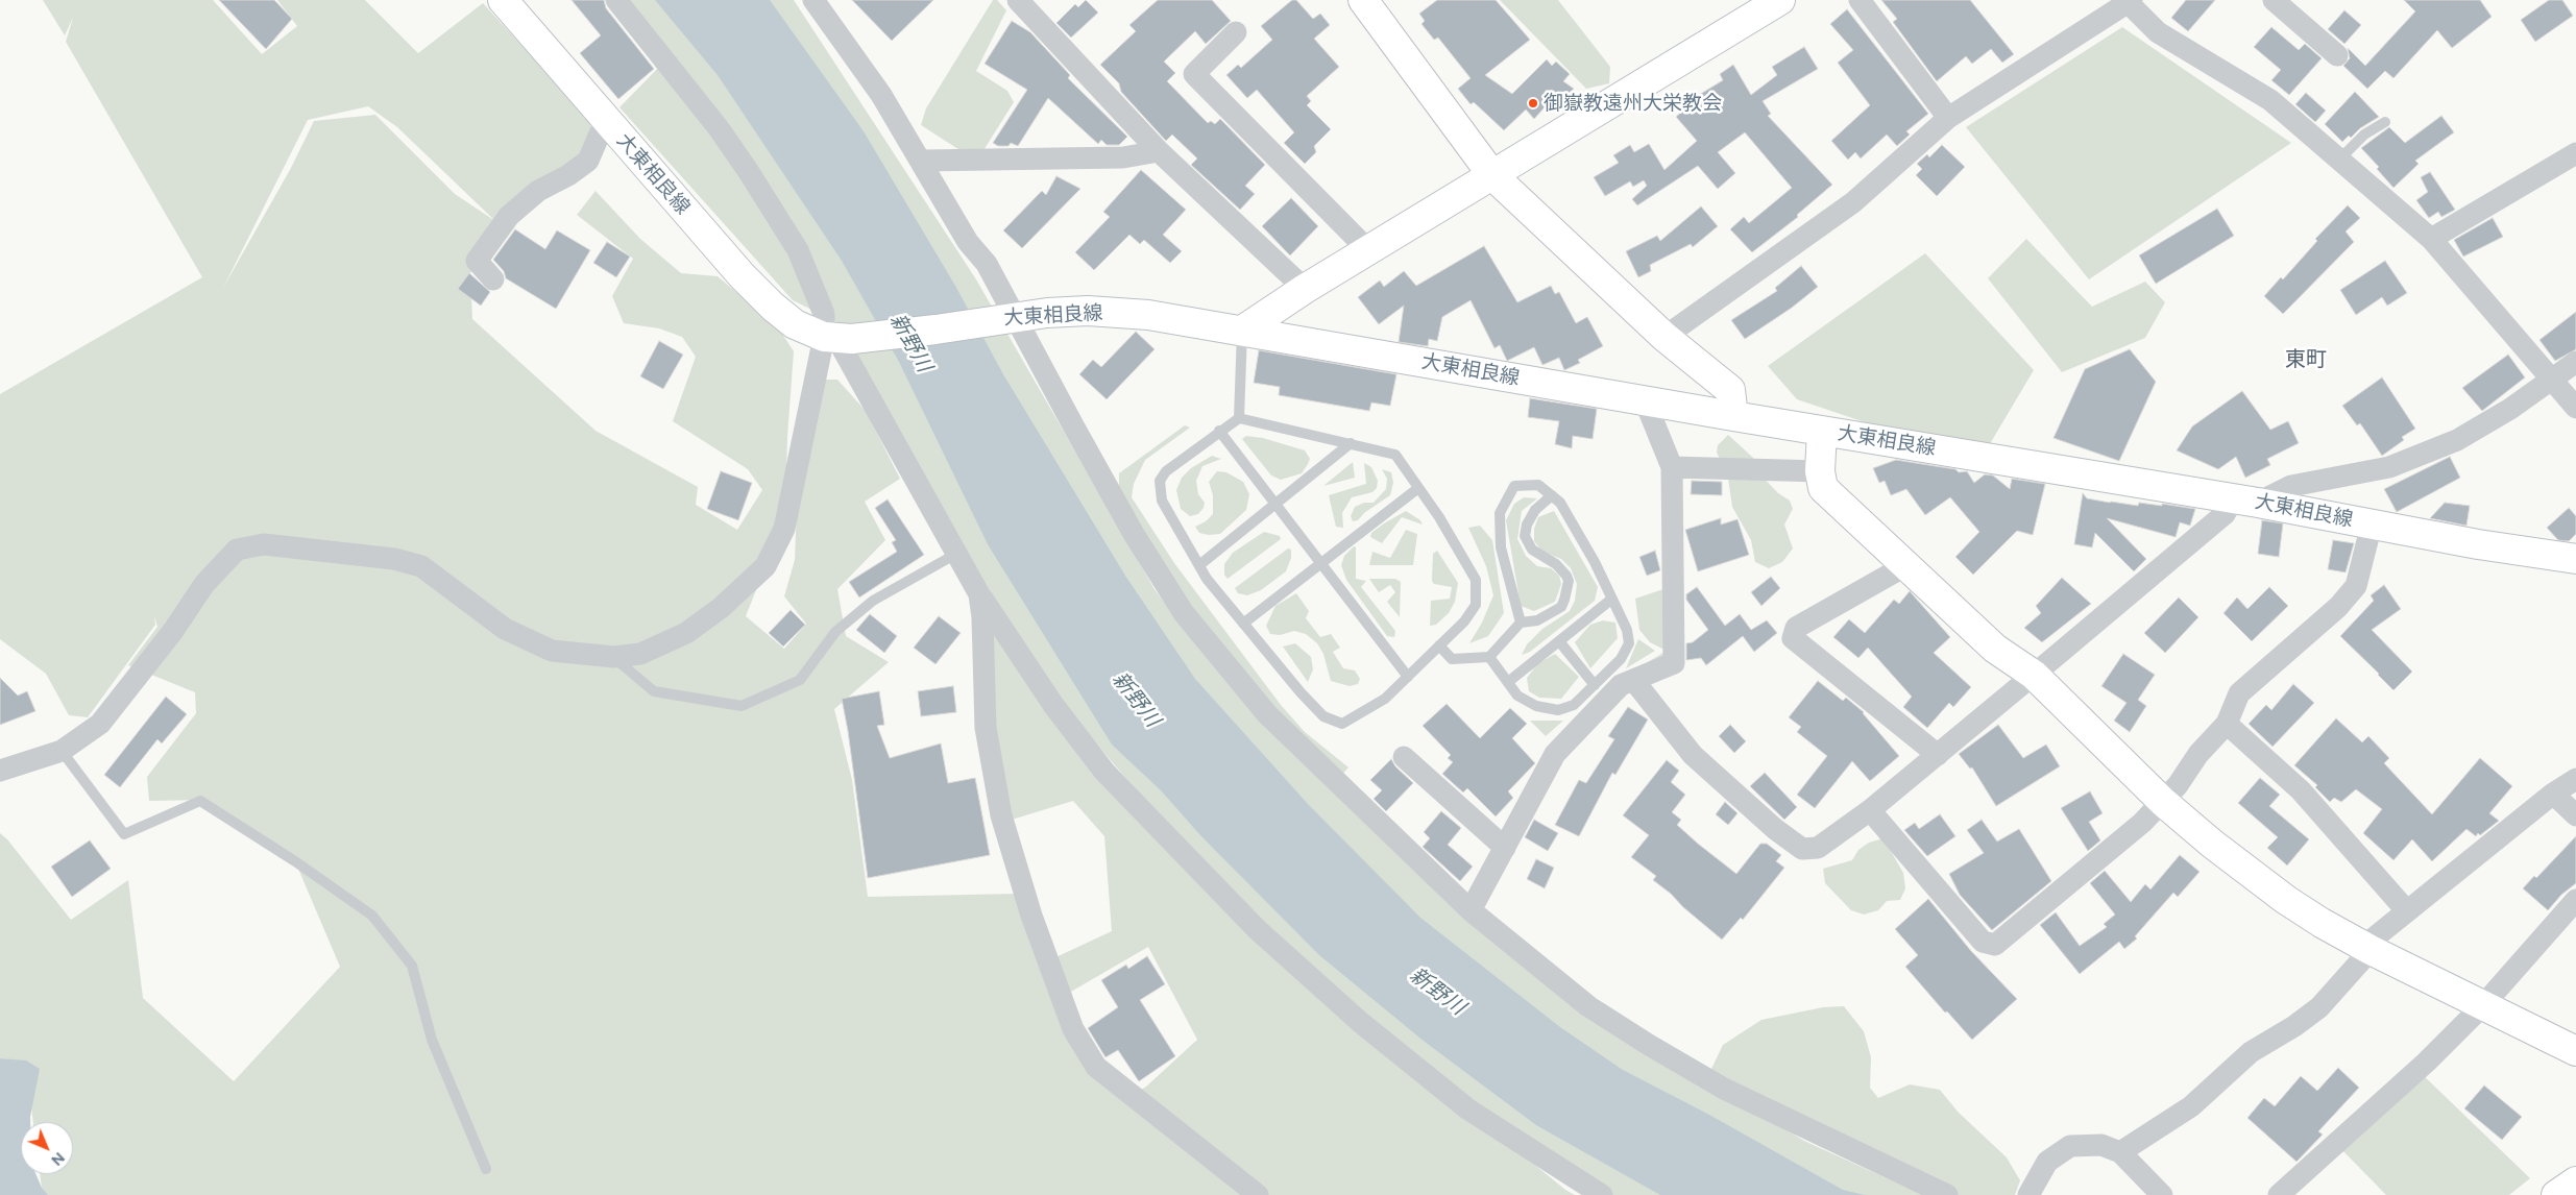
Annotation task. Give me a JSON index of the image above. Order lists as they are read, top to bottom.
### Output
{
  "streets": {
    "main road": ["大東相良線"]
  },
  "districts": ["東町"],
  "water": ["新野川"],
  "places": ["御嶽教遠州大栄教会"],
  "north": "bottom right"
}
